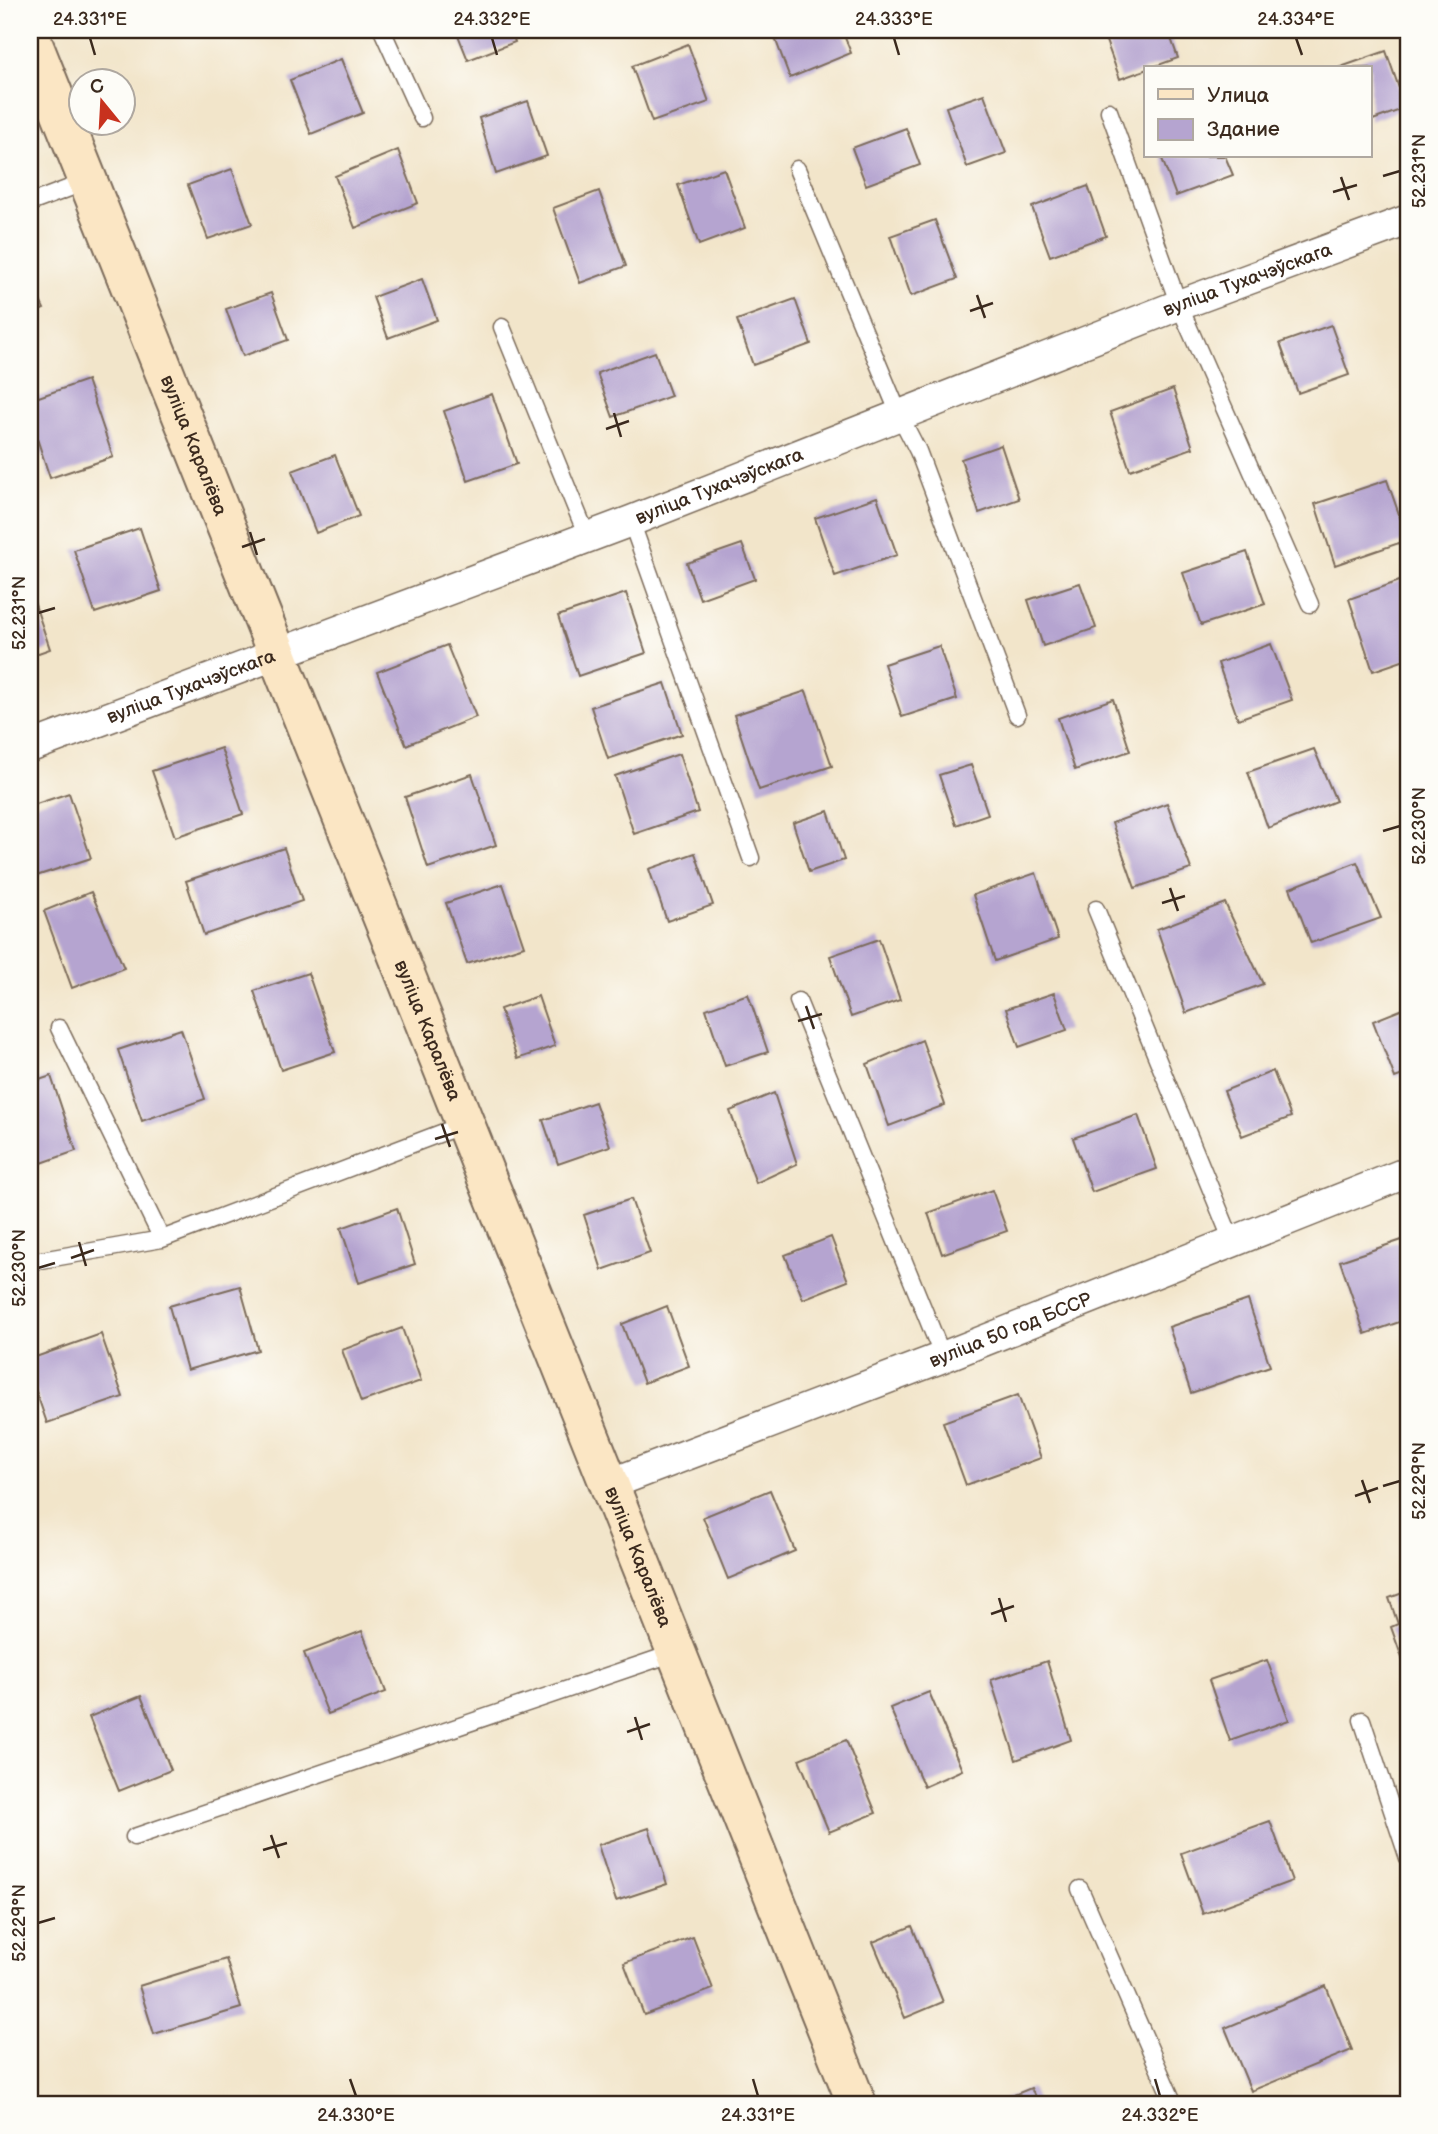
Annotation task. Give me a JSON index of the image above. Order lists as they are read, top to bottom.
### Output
{
  "streets": {
    "main road": ["вуліца Каралёва"],
    "street": ["вуліца Тухачэўскага", "вуліца 50 год БССР"]
  },
  "crossings": [
    ["вуліца Тухачэўскага", "вуліца Каралёва"],
    ["вуліца Каралёва", "вуліца 50 год БССР"]
  ],
  "legend": ["Улица", "Здание"],
  "north": "top",
  "coordinates": [
    "24.331°E",
    "24.332°E",
    "24.333°E",
    "24.334°E",
    "52.231°N",
    "52.230°N",
    "52.229°N",
    "24.330°E"
  ]
}
